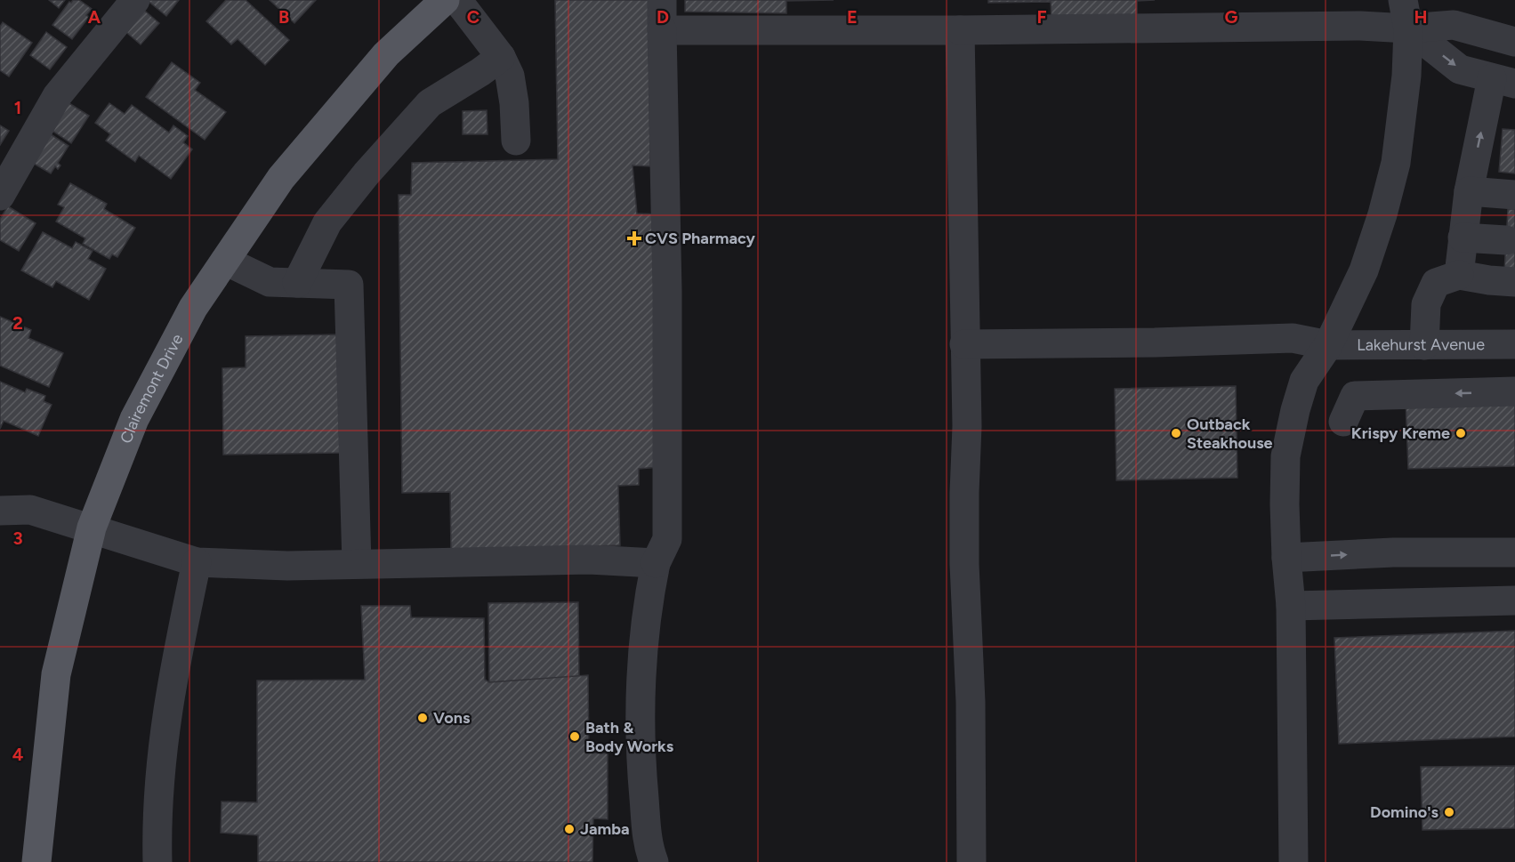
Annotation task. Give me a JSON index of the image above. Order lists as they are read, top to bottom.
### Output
{
  "streets": {
    "main road": ["Clairemont Drive"],
    "street": ["Lakehurst Avenue"]
  },
  "places": {
    "health": ["CVS Pharmacy"],
    "other": [
      "Outback Steakhouse",
      "Krispy Kreme",
      "Vons",
      "Bath & Body Works",
      "Domino's",
      "Jamba"
    ]
  },
  "grid": {
    "columns": [
      "A",
      "B",
      "C",
      "D",
      "E",
      "F",
      "G",
      "H"
    ],
    "rows": [
      "1",
      "2",
      "3",
      "4"
    ]
  }
}
